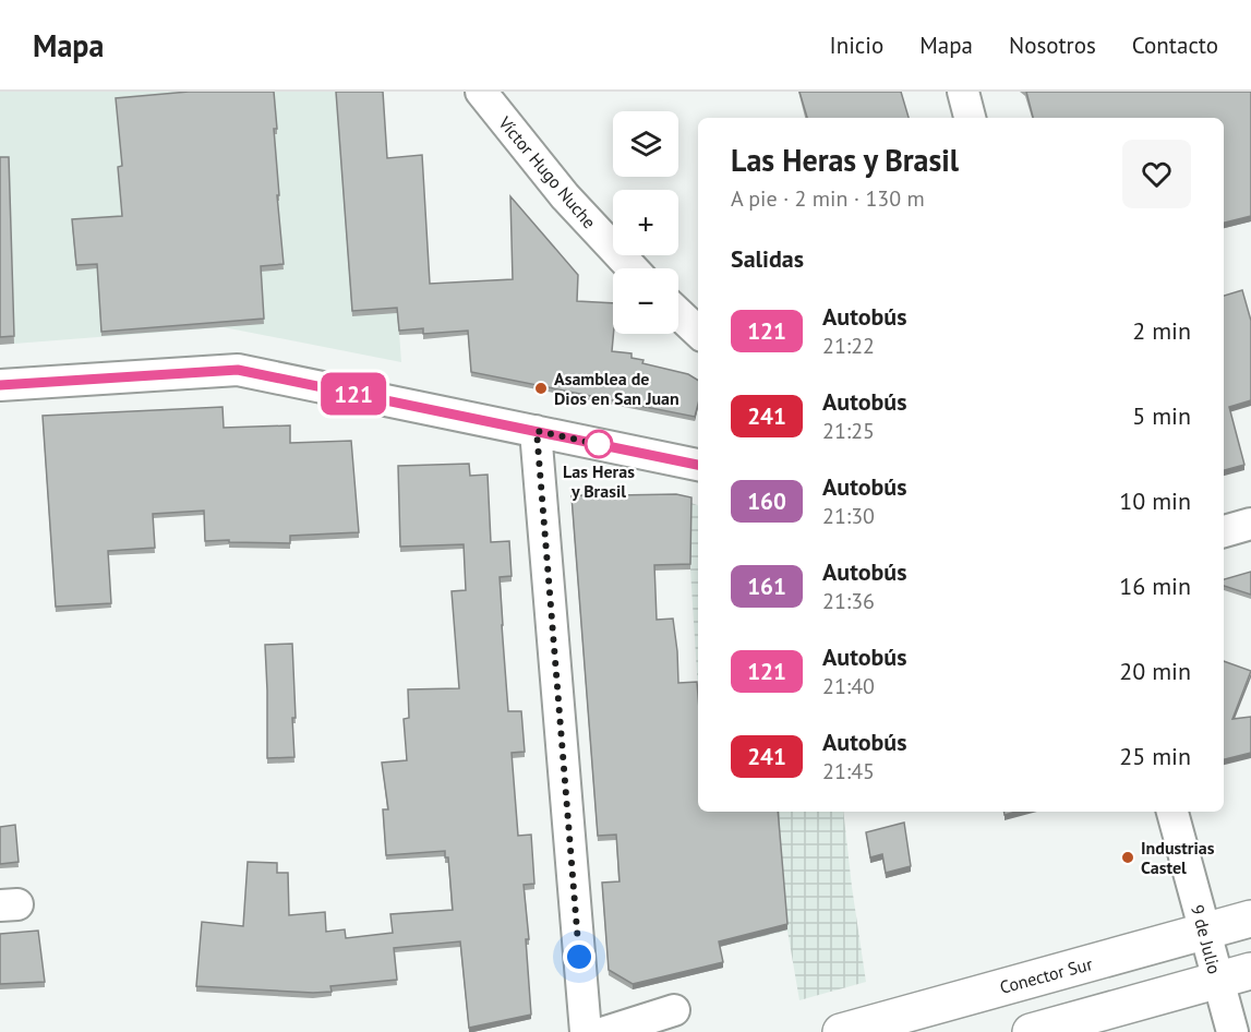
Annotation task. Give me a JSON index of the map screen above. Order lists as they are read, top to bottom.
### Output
{
  "streets": {
    "main road": ["Conector Sur"],
    "street": ["Víctor Hugo Nuche", "9 de Julio"]
  },
  "crossings": [
    ["9 de Julio", "Conector Sur"]
  ],
  "places": ["Asamblea de Dios en San Juan", "Las Heras y Brasil", "Industrias Castel"],
  "lines": ["bus line 121"],
  "page": {
    "header": "Mapa",
    "nav": [
      "Inicio",
      "Mapa",
      "Nosotros",
      "Contacto"
    ],
    "on_map": "121",
    "map_buttons": ["+", "−"],
    "heading": [
      ["Las Heras y Brasil", "A pie · 2 min · 130 m"],
      "Salidas"
    ],
    "list": [
      {
        "mark": "121",
        "name": "Autobús",
        "note": "21:22",
        "value": "2 min"
      },
      {
        "mark": "241",
        "name": "Autobús",
        "note": "21:25",
        "value": "5 min"
      },
      {
        "mark": "160",
        "name": "Autobús",
        "note": "21:30",
        "value": "10 min"
      },
      {
        "mark": "161",
        "name": "Autobús",
        "note": "21:36",
        "value": "16 min"
      },
      {
        "mark": "121",
        "name": "Autobús",
        "note": "21:40",
        "value": "20 min"
      },
      {
        "mark": "241",
        "name": "Autobús",
        "note": "21:45",
        "value": "25 min"
      }
    ]
  }
}
